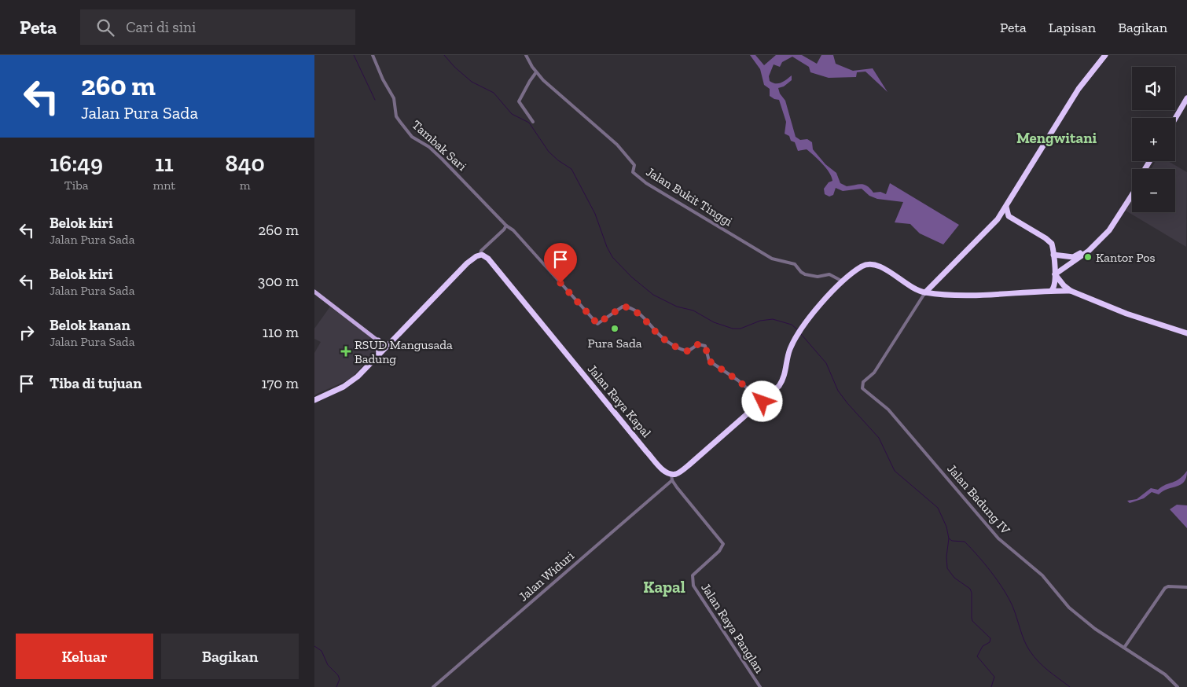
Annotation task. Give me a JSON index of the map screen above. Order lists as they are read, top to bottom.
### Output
{
  "streets": {
    "highway": ["Jalan Raya Kapal"],
    "street": [
      "Tambak Sari",
      "Jalan Bukit Tinggi",
      "Jalan Badung IV",
      "Jalan Widuri",
      "Jalan Raya Panglan"
    ]
  },
  "crossings": [
    ["Jalan Widuri", "Jalan Raya Panglan"]
  ],
  "districts": ["Mengwitani", "Kapal"],
  "places": {
    "other": ["Kantor Pos", "Pura Sada"],
    "health": ["RSUD Mangusada Badung"]
  },
  "page": {
    "header": "Peta",
    "search": "Cari di sini",
    "nav": ["Peta", "Lapisan", "Bagikan"],
    "turn": ["260 m", "Jalan Pura Sada"],
    "map_buttons": ["+", "−"],
    "eta": [
      "16:49",
      "Tiba",
      "11",
      "mnt",
      "840",
      "m"
    ],
    "list": [
      {
        "name": "Belok kiri",
        "note": "Jalan Pura Sada",
        "value": "260 m"
      },
      {
        "name": "Belok kiri",
        "note": "Jalan Pura Sada",
        "value": "300 m"
      },
      {
        "name": "Belok kanan",
        "note": "Jalan Pura Sada",
        "value": "110 m"
      },
      {
        "name": "Tiba di tujuan",
        "value": "170 m"
      }
    ],
    "buttons": ["Keluar", "Bagikan"]
  }
}
